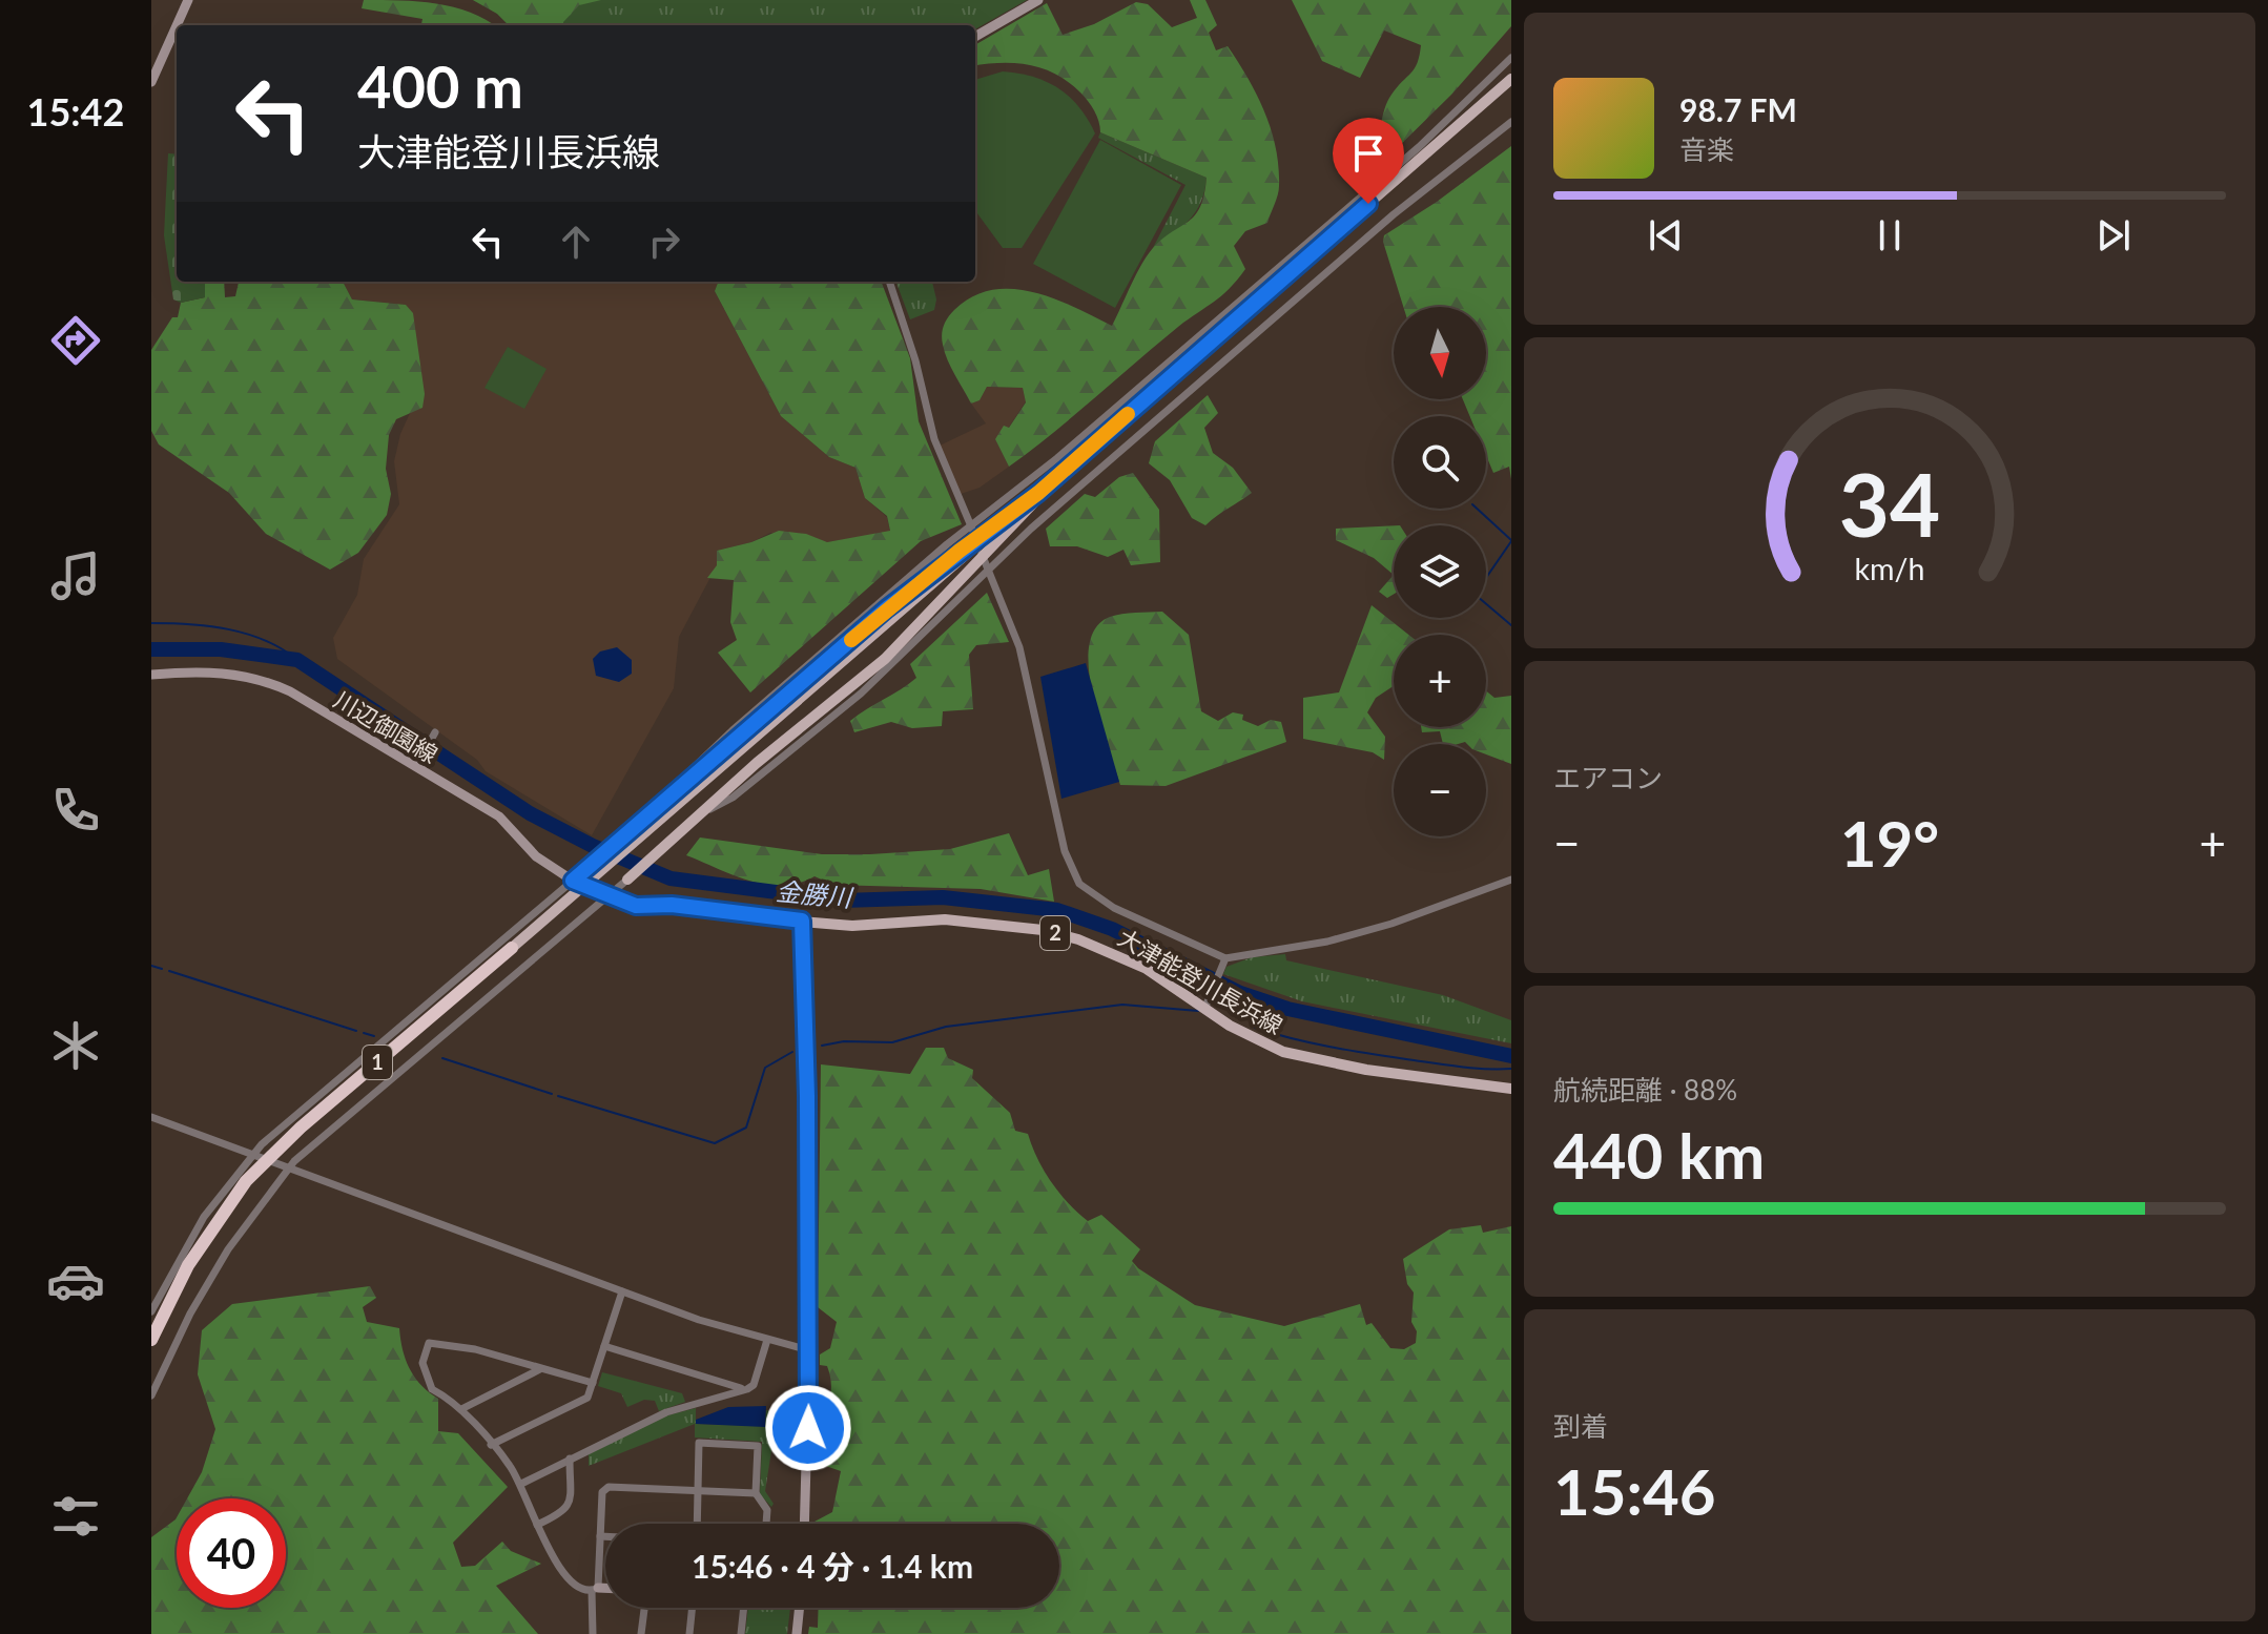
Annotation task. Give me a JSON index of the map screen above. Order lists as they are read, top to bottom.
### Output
{
  "streets": {
    "highway": ["1"],
    "main road": ["2", "大津能登川長浜線"],
    "street": ["川辺御園線"]
  },
  "crossings": [
    ["川辺御園線", "大津能登川長浜線"]
  ],
  "water": ["金勝川"],
  "north": "bottom",
  "page": {
    "tabs": "15:42",
    "turn": ["400 m", "大津能登川長浜線"],
    "song": ["98.7 FM", "音楽"],
    "map_buttons": ["+", "−"],
    "tile": [
      "エアコン",
      ["航続距離 · 88%", "440 km"],
      ["到着", "15:46"]
    ],
    "heat": ["−", "19°", "+"],
    "limit": "40",
    "trip": "15:46 · 4 分 · 1.4 km",
    "gauge": ["34", "km/h"]
  }
}
